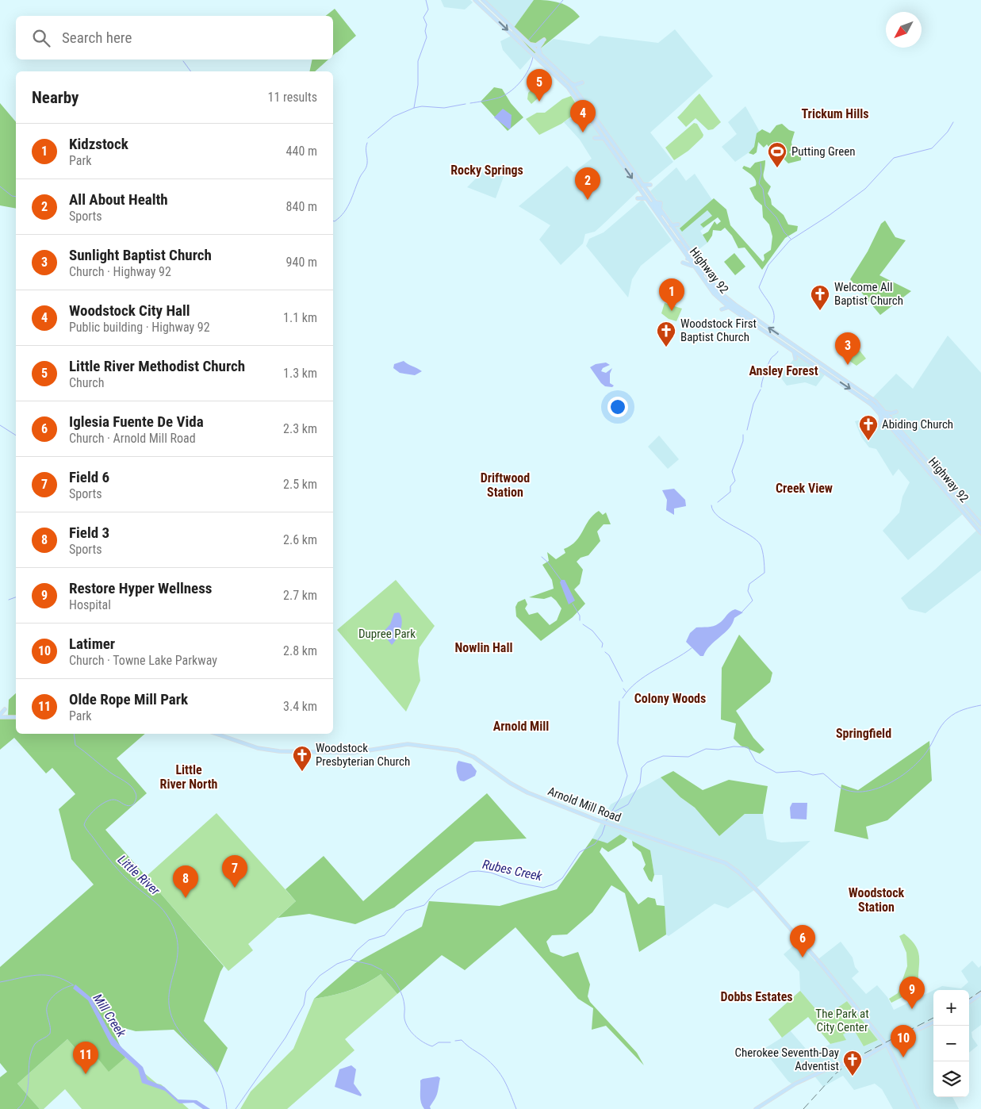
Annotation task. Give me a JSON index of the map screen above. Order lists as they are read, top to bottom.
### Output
{
  "streets": {
    "main road": ["Highway 92", "Arnold Mill Road"]
  },
  "districts": [
    "Trickum Hills",
    "Rocky Springs",
    "Ansley Forest",
    "Driftwood Station",
    "Creek View",
    "Nowlin Hall",
    "Colony Woods",
    "Arnold Mill",
    "Springfield",
    "Little River North",
    "Woodstock Station",
    "Dobbs Estates"
  ],
  "water": ["Rubes Creek", "Little River", "Mill Creek"],
  "parks": ["Dupree Park", "The Park at City Center"],
  "places": {
    "sports": ["Putting Green"],
    "church": [
      "Welcome All Baptist Church",
      "Woodstock First Baptist Church",
      "Abiding Church",
      "Woodstock Presbyterian Church",
      "Cherokee Seventh-Day Adventist"
    ]
  },
  "north": "bottom left",
  "page": {
    "search": "Search here",
    "pins": [
      "5",
      "4",
      "2",
      "1",
      "3",
      "7",
      "8",
      "6",
      "9",
      "10",
      "11"
    ],
    "heading": ["Nearby", "11 results"],
    "list": [
      {
        "mark": "1",
        "name": "Kidzstock",
        "note": "Park",
        "value": "440 m"
      },
      {
        "mark": "2",
        "name": "All About Health",
        "note": "Sports",
        "value": "840 m"
      },
      {
        "mark": "3",
        "name": "Sunlight Baptist Church",
        "note": "Church · Highway 92",
        "value": "940 m"
      },
      {
        "mark": "4",
        "name": "Woodstock City Hall",
        "note": "Public building · Highway 92",
        "value": "1.1 km"
      },
      {
        "mark": "5",
        "name": "Little River Methodist Church",
        "note": "Church",
        "value": "1.3 km"
      },
      {
        "mark": "6",
        "name": "Iglesia Fuente De Vida",
        "note": "Church · Arnold Mill Road",
        "value": "2.3 km"
      },
      {
        "mark": "7",
        "name": "Field 6",
        "note": "Sports",
        "value": "2.5 km"
      },
      {
        "mark": "8",
        "name": "Field 3",
        "note": "Sports",
        "value": "2.6 km"
      },
      {
        "mark": "9",
        "name": "Restore Hyper Wellness",
        "note": "Hospital",
        "value": "2.7 km"
      },
      {
        "mark": "10",
        "name": "Latimer",
        "note": "Church · Towne Lake Parkway",
        "value": "2.8 km"
      },
      {
        "mark": "11",
        "name": "Olde Rope Mill Park",
        "note": "Park",
        "value": "3.4 km"
      }
    ],
    "map_buttons": ["+", "−"]
  }
}
